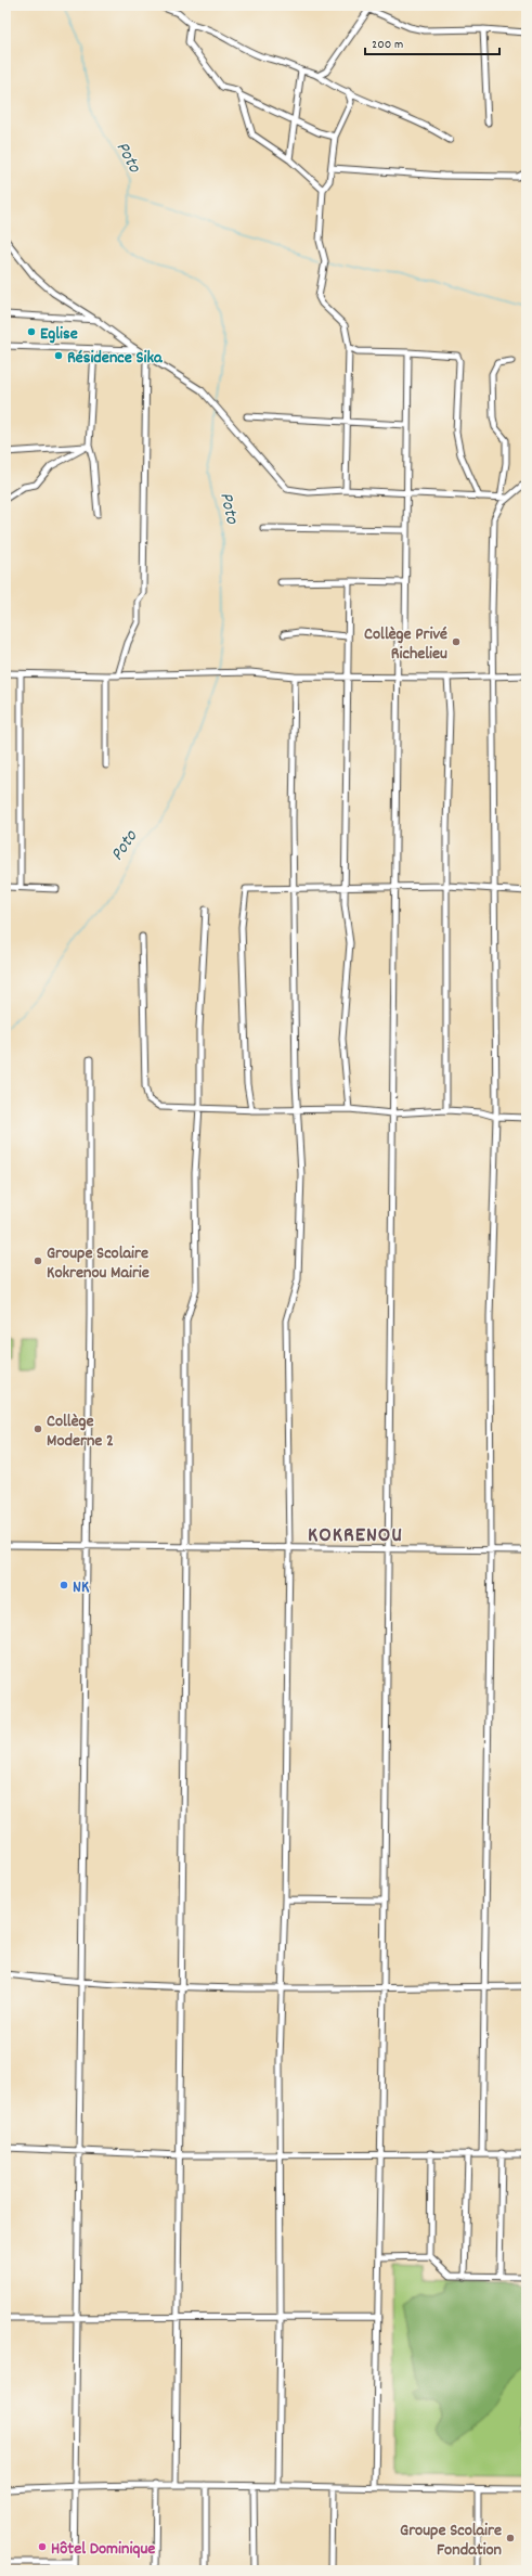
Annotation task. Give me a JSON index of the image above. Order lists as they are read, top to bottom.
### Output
{
  "districts": ["KOKRENOU"],
  "water": ["Poto"],
  "places": [
    "Eglise",
    "Résidence Sika",
    "Collège Privé Richelieu",
    "Groupe Scolaire Kokrenou Mairie",
    "Collège Moderne 2",
    "NK",
    "Groupe Scolaire Fondation",
    "Hôtel Dominique"
  ],
  "scale_bar": "200 m"
}
